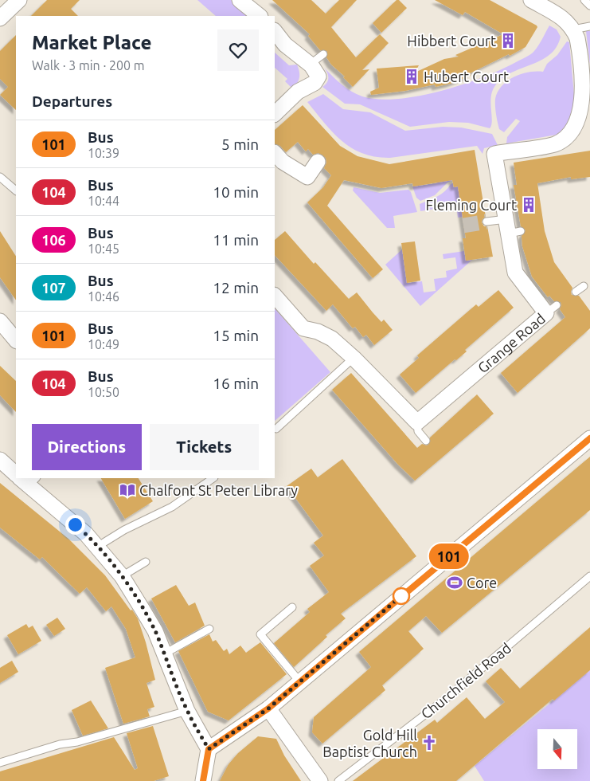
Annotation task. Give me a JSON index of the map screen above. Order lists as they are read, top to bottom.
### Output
{
  "streets": {
    "street": ["Grange Road"],
    "lane": ["Churchfield Road"]
  },
  "places": {
    "building": ["Hibbert Court", "Hubert Court", "Fleming Court"],
    "library": ["Chalfont St Peter Library"],
    "sports": ["Core"],
    "church": ["Gold Hill Baptist Church"]
  },
  "lines": ["bus line 101"],
  "north": "bottom",
  "page": {
    "on_map": "101",
    "heading": [
      ["Market Place", "Walk · 3 min · 200 m"],
      "Departures"
    ],
    "list": [
      {
        "mark": "101",
        "name": "Bus",
        "note": "10:39",
        "value": "5 min"
      },
      {
        "mark": "104",
        "name": "Bus",
        "note": "10:44",
        "value": "10 min"
      },
      {
        "mark": "106",
        "name": "Bus",
        "note": "10:45",
        "value": "11 min"
      },
      {
        "mark": "107",
        "name": "Bus",
        "note": "10:46",
        "value": "12 min"
      },
      {
        "mark": "101",
        "name": "Bus",
        "note": "10:49",
        "value": "15 min"
      },
      {
        "mark": "104",
        "name": "Bus",
        "note": "10:50",
        "value": "16 min"
      }
    ],
    "buttons": ["Directions", "Tickets"]
  }
}
